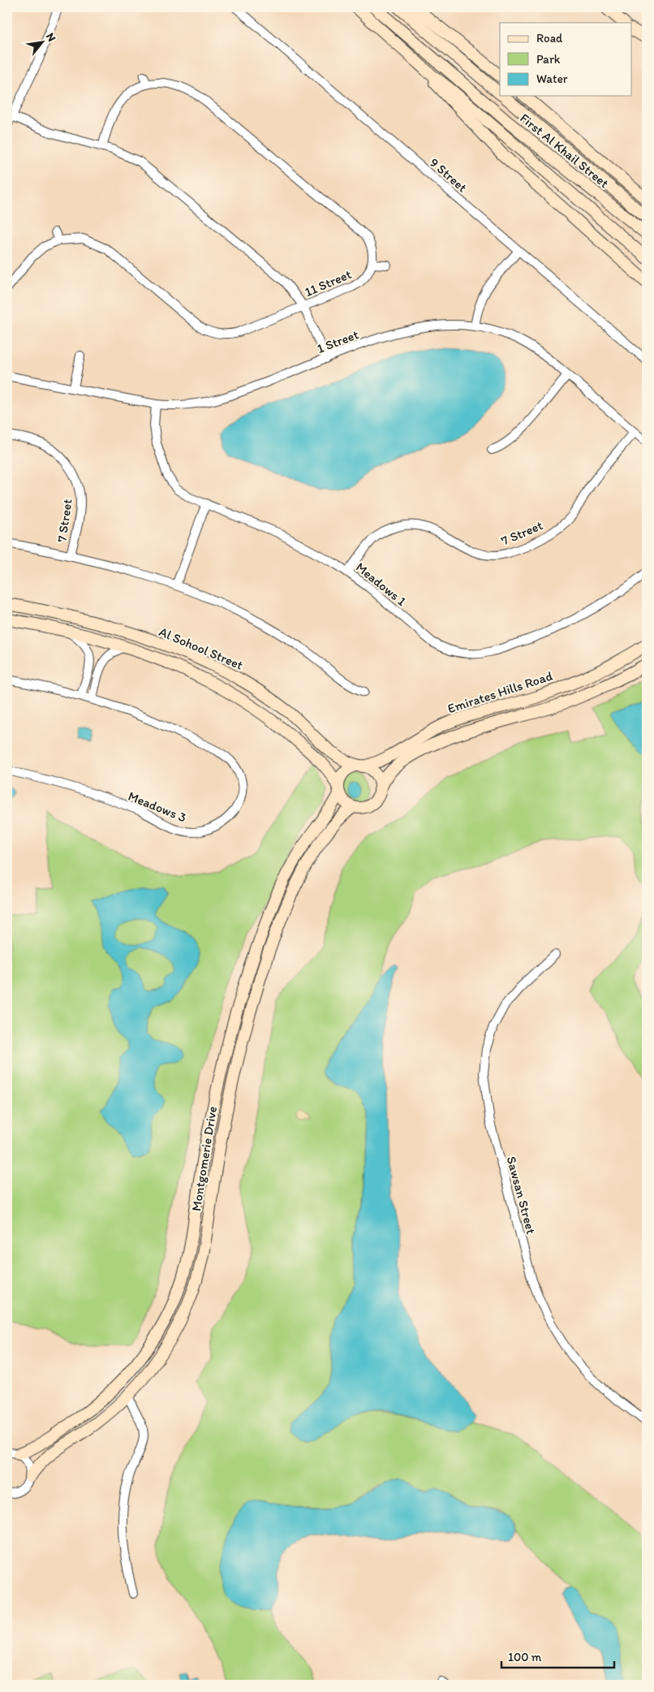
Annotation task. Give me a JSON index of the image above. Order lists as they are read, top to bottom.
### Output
{
  "streets": {
    "main road": [
      "First Al Khail Street",
      "Al Sohool Street",
      "Emirates Hills Road",
      "Montgomerie Drive"
    ],
    "street": [
      "9 Street",
      "11 Street",
      "1 Street",
      "7 Street",
      "Meadows 1",
      "Meadows 3",
      "Sawsan Street"
    ]
  },
  "crossings": [
    ["1 Street", "7 Street"],
    ["1 Street", "Meadows 1"],
    ["7 Street", "Meadows 1"],
    ["Al Sohool Street", "Emirates Hills Road"],
    ["Al Sohool Street", "Montgomerie Drive"],
    ["Emirates Hills Road", "Montgomerie Drive"]
  ],
  "legend": ["Road", "Park", "Water"],
  "scale_bar": "100 m",
  "north": "top right"
}
